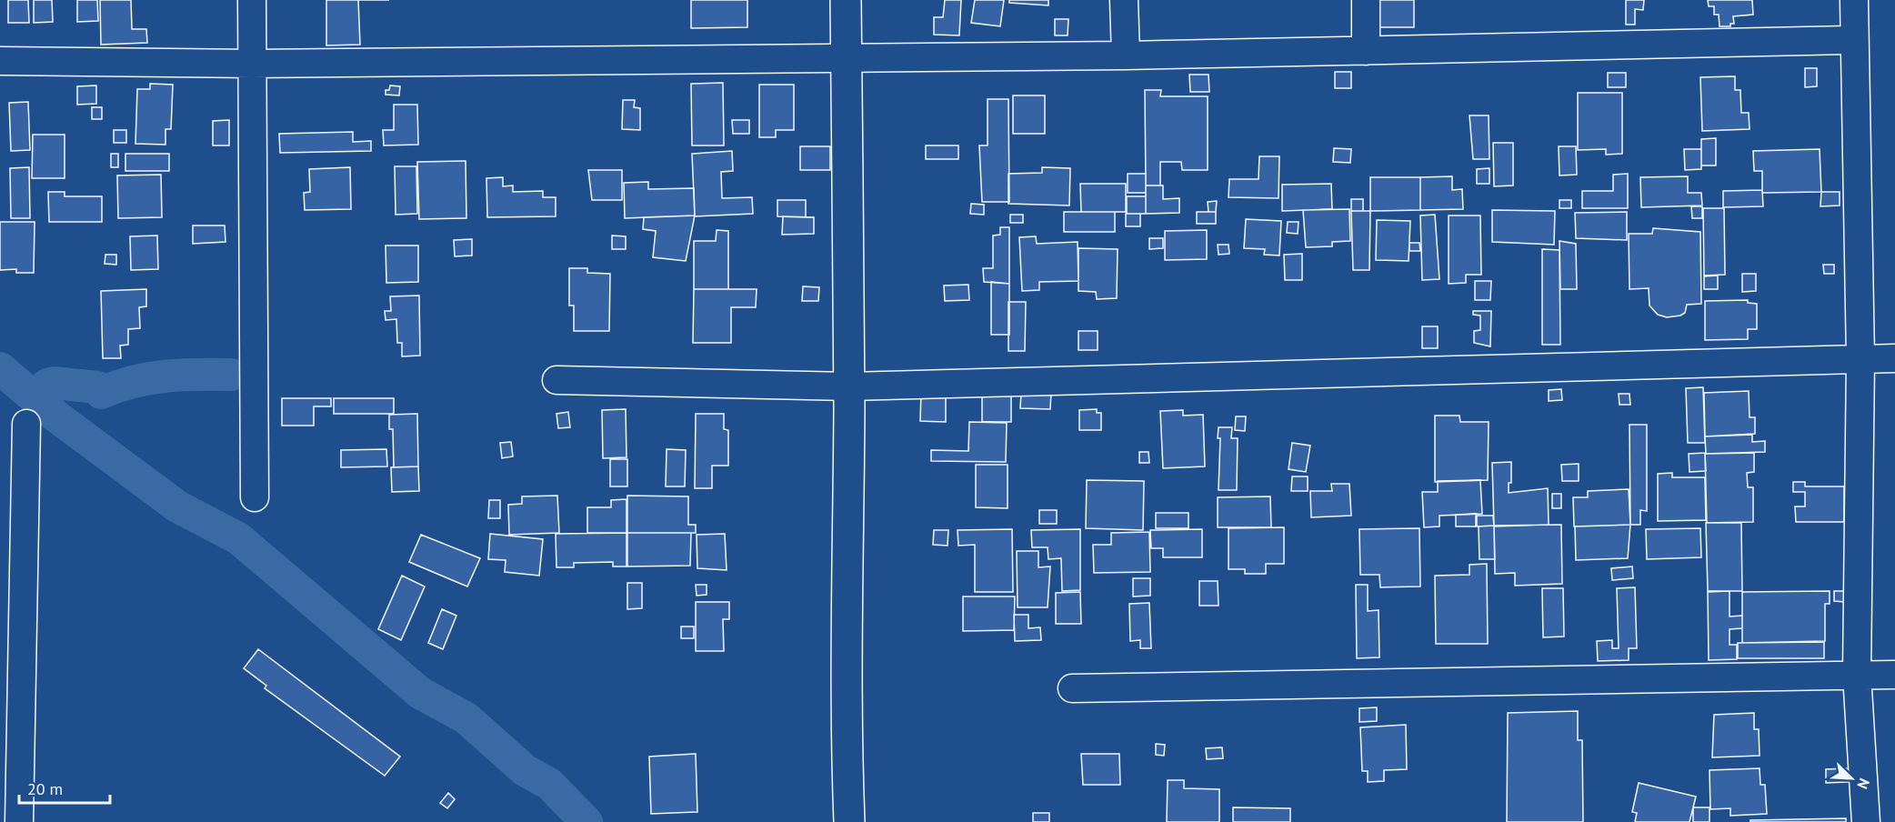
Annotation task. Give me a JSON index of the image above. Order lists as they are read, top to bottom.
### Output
{
  "scale_bar": "20 m",
  "north": "bottom right"
}
